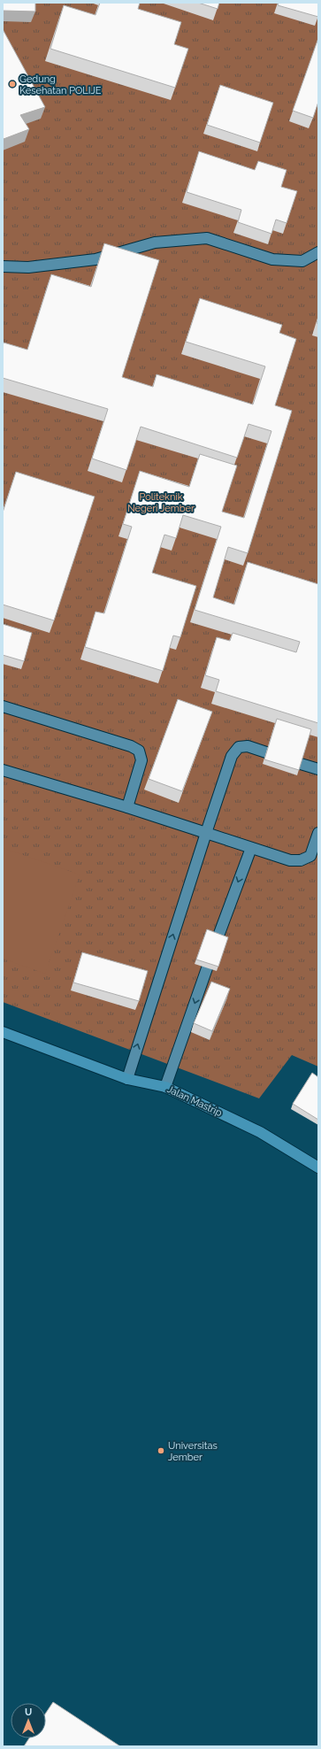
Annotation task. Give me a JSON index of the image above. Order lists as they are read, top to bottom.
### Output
{
  "streets": {
    "main road": ["Jalan Mastrip"]
  },
  "parks": ["Politeknik Negeri Jember"],
  "places": ["Gedung Kesehatan POLIJE", "Universitas Jember"],
  "north": "top"
}
